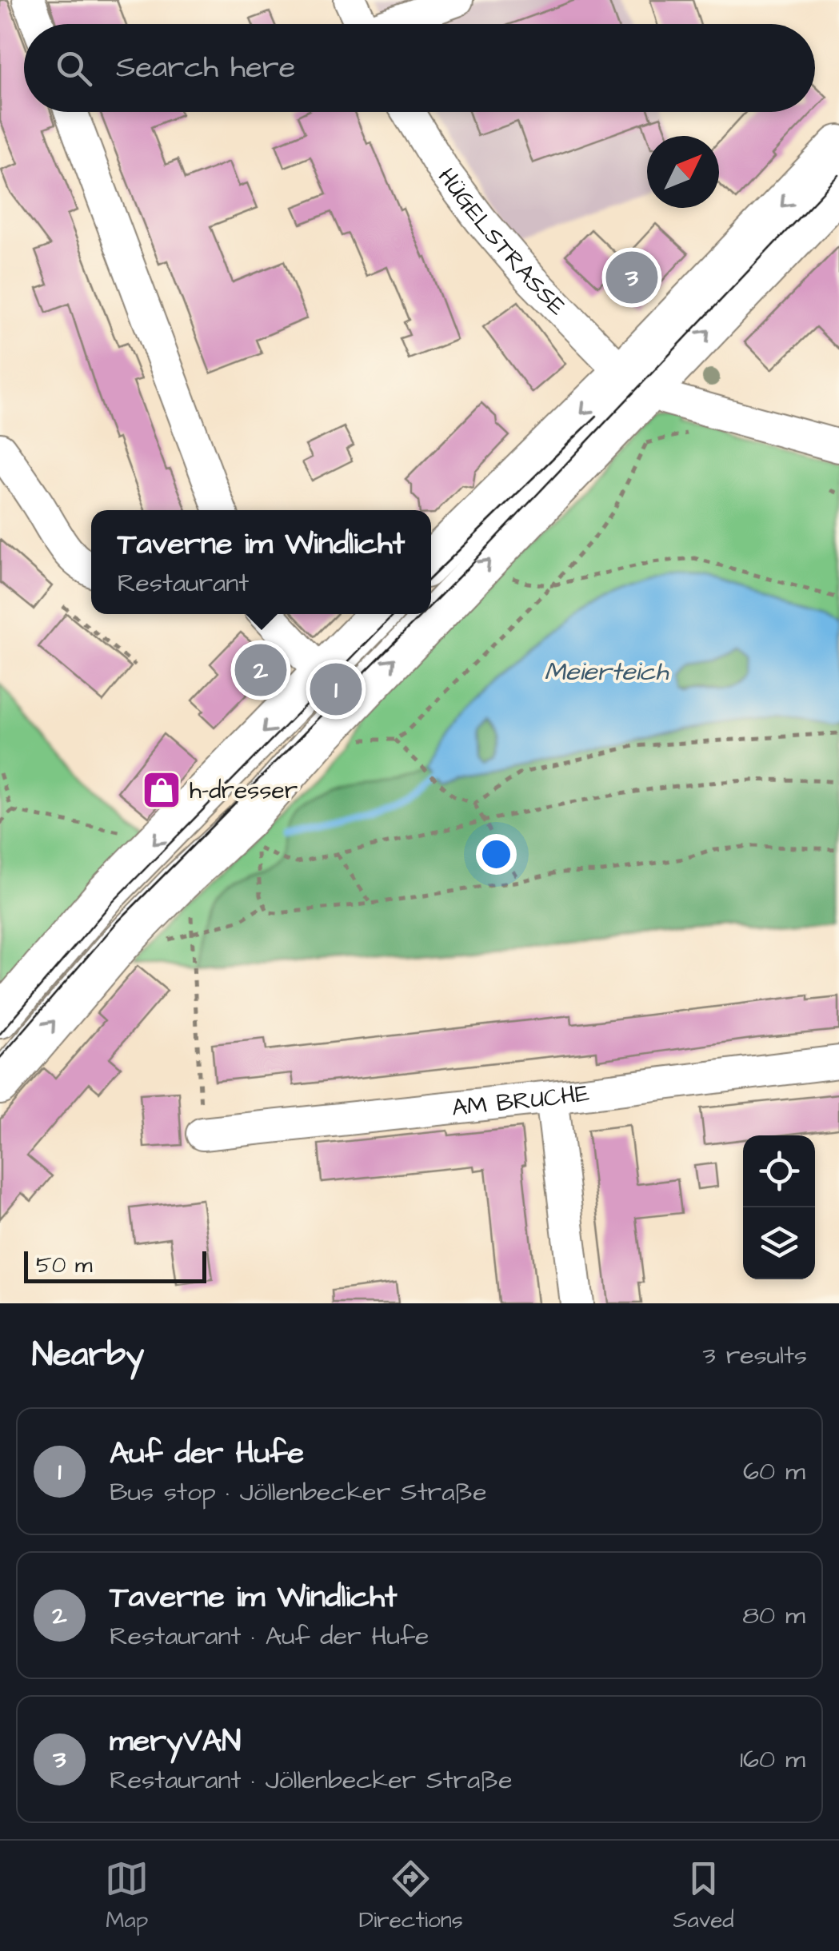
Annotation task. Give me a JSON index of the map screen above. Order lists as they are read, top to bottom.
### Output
{
  "streets": {
    "street": ["HÜGELSTRASSE", "AM BRUCHE"]
  },
  "water": ["Meierteich"],
  "places": {
    "shop": ["h-dresser"]
  },
  "scale_bar": "50 m",
  "north": "top right",
  "page": {
    "search": "Search here",
    "pins": ["3", "2", "1"],
    "popup": ["Taverne im Windlicht", "Restaurant"],
    "scale": "50 m",
    "heading": ["Nearby", "3 results"],
    "list": [
      {
        "mark": "1",
        "name": "Auf der Hufe",
        "note": "Bus stop · Jöllenbecker Straße",
        "value": "60 m"
      },
      {
        "mark": "2",
        "name": "Taverne im Windlicht",
        "note": "Restaurant · Auf der Hufe",
        "value": "80 m"
      },
      {
        "mark": "3",
        "name": "meryVAN",
        "note": "Restaurant · Jöllenbecker Straße",
        "value": "160 m"
      }
    ],
    "nav": ["Map", "Directions", "Saved"]
  }
}
